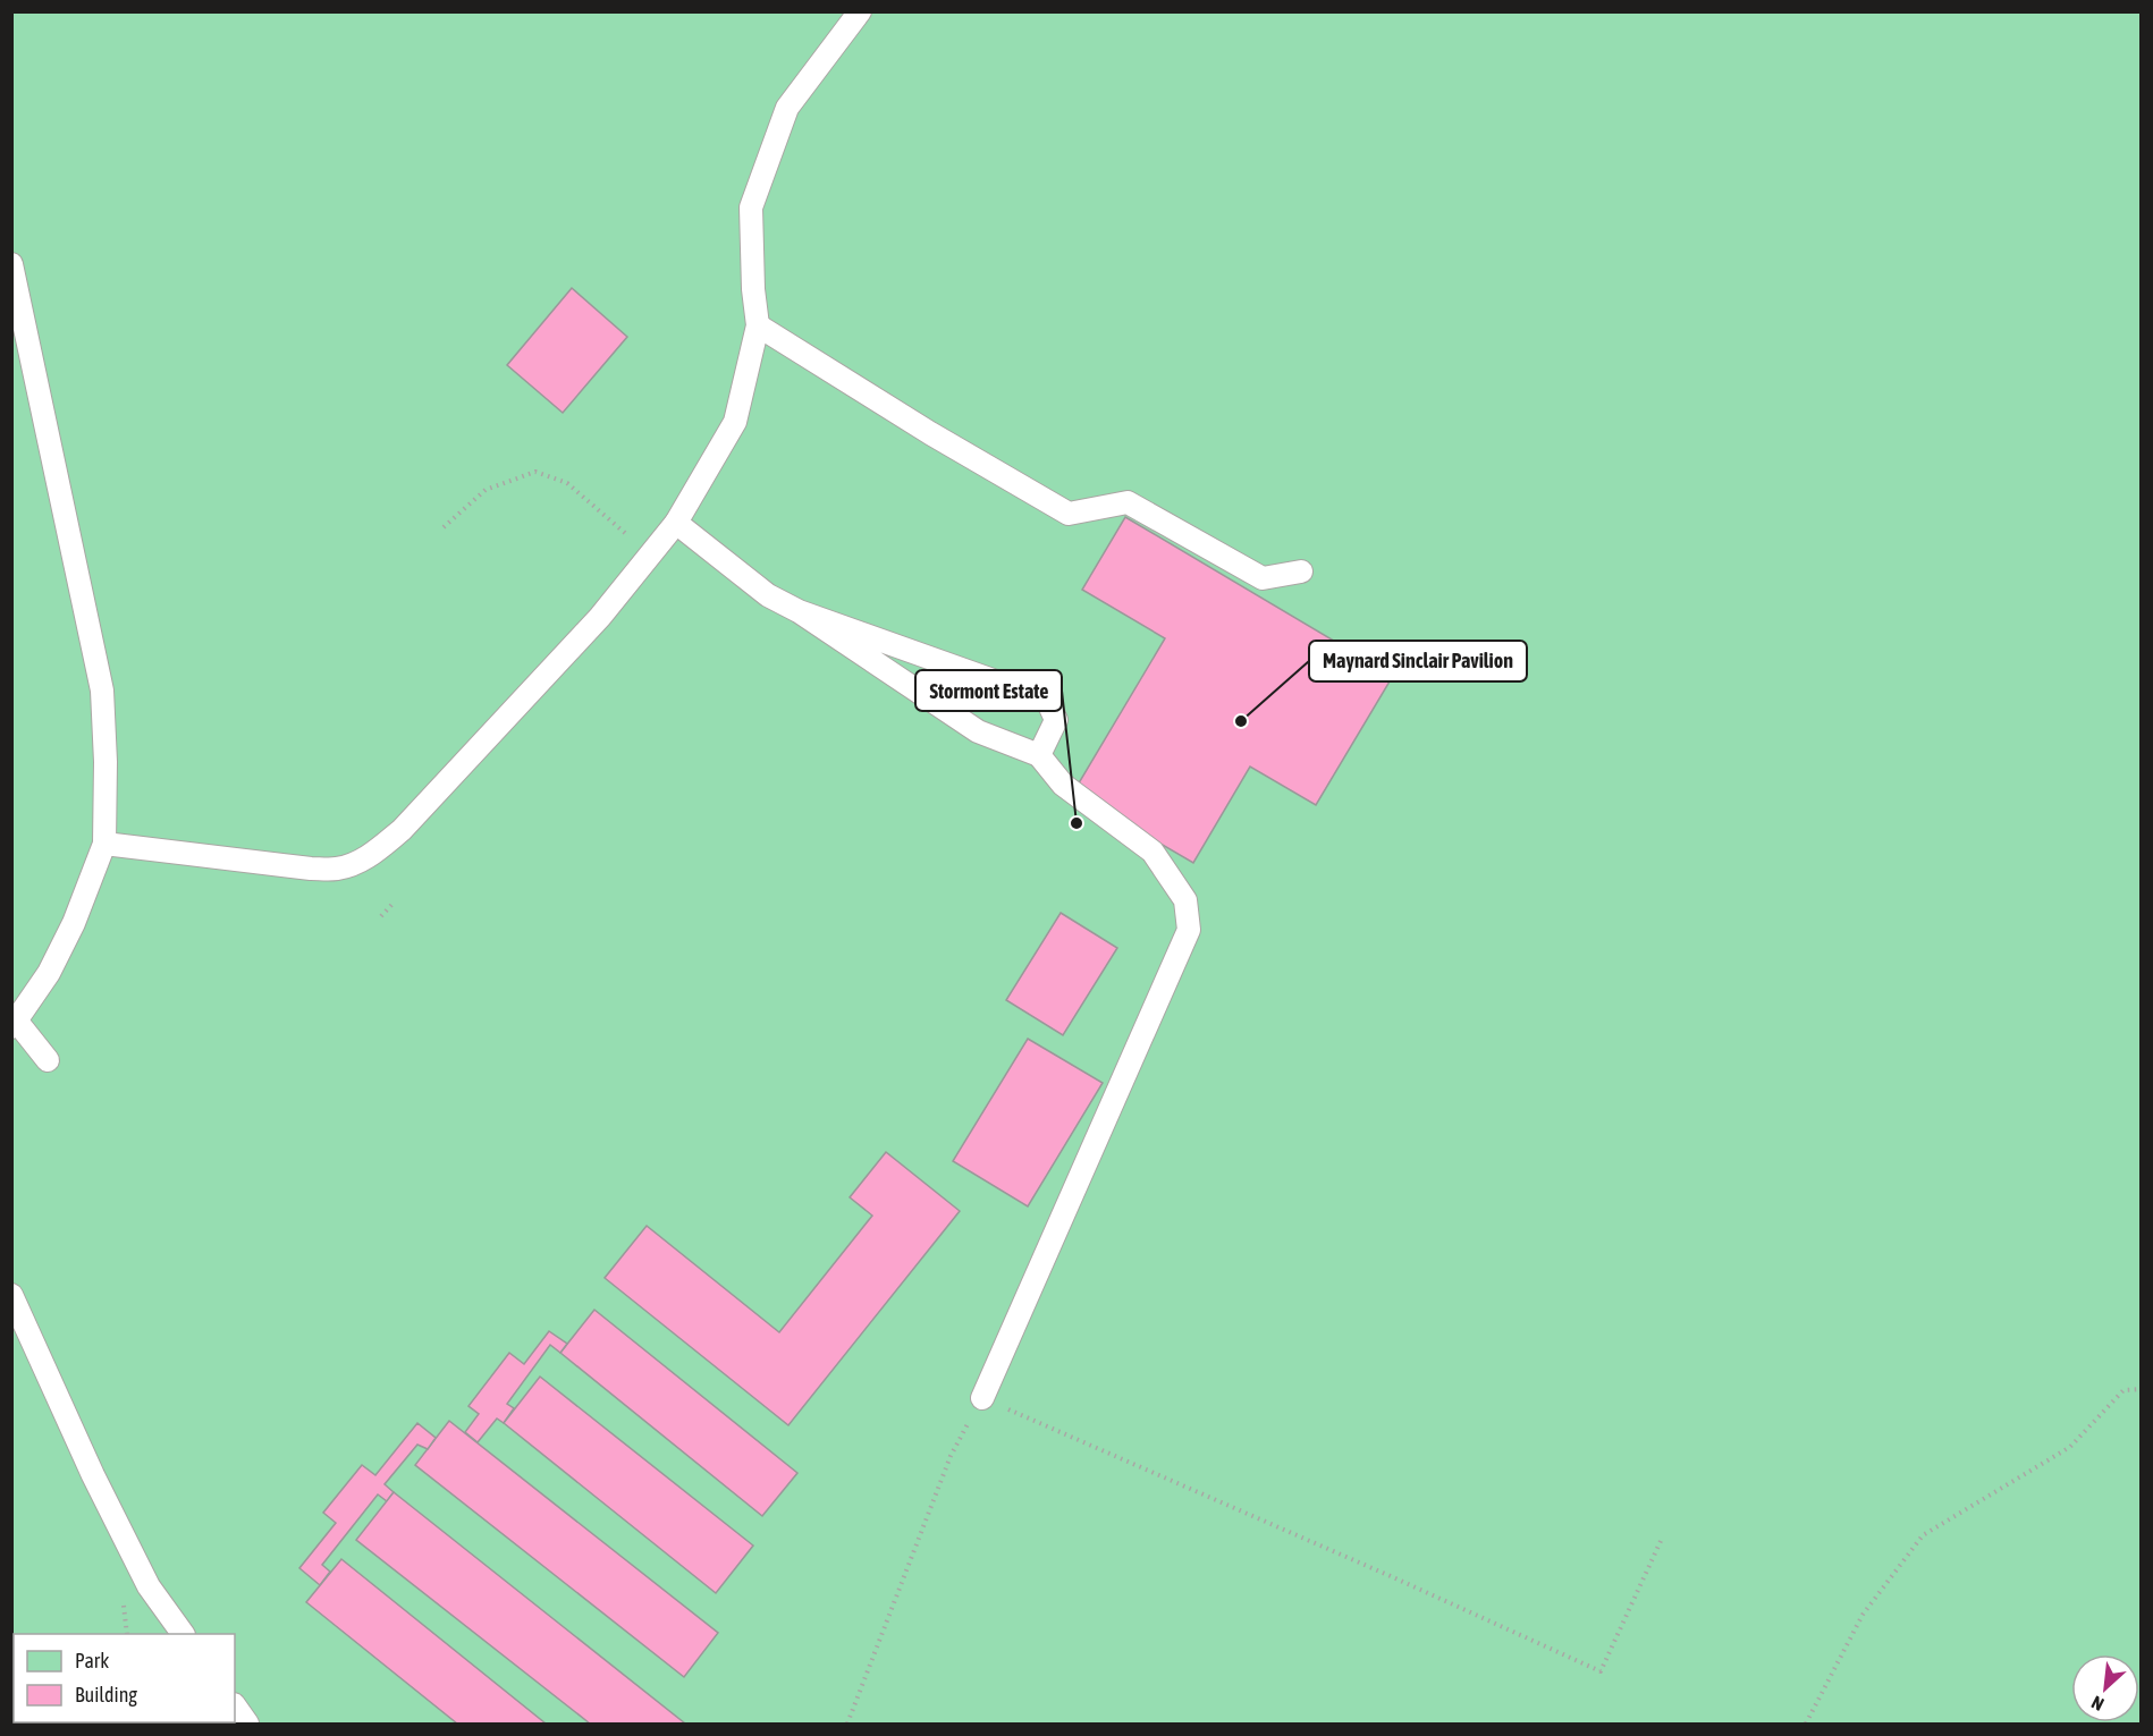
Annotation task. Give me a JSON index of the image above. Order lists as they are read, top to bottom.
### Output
{
  "places": ["Maynard Sinclair Pavilion", "Stormont Estate"],
  "legend": ["Park", "Building"],
  "north": "bottom left"
}
